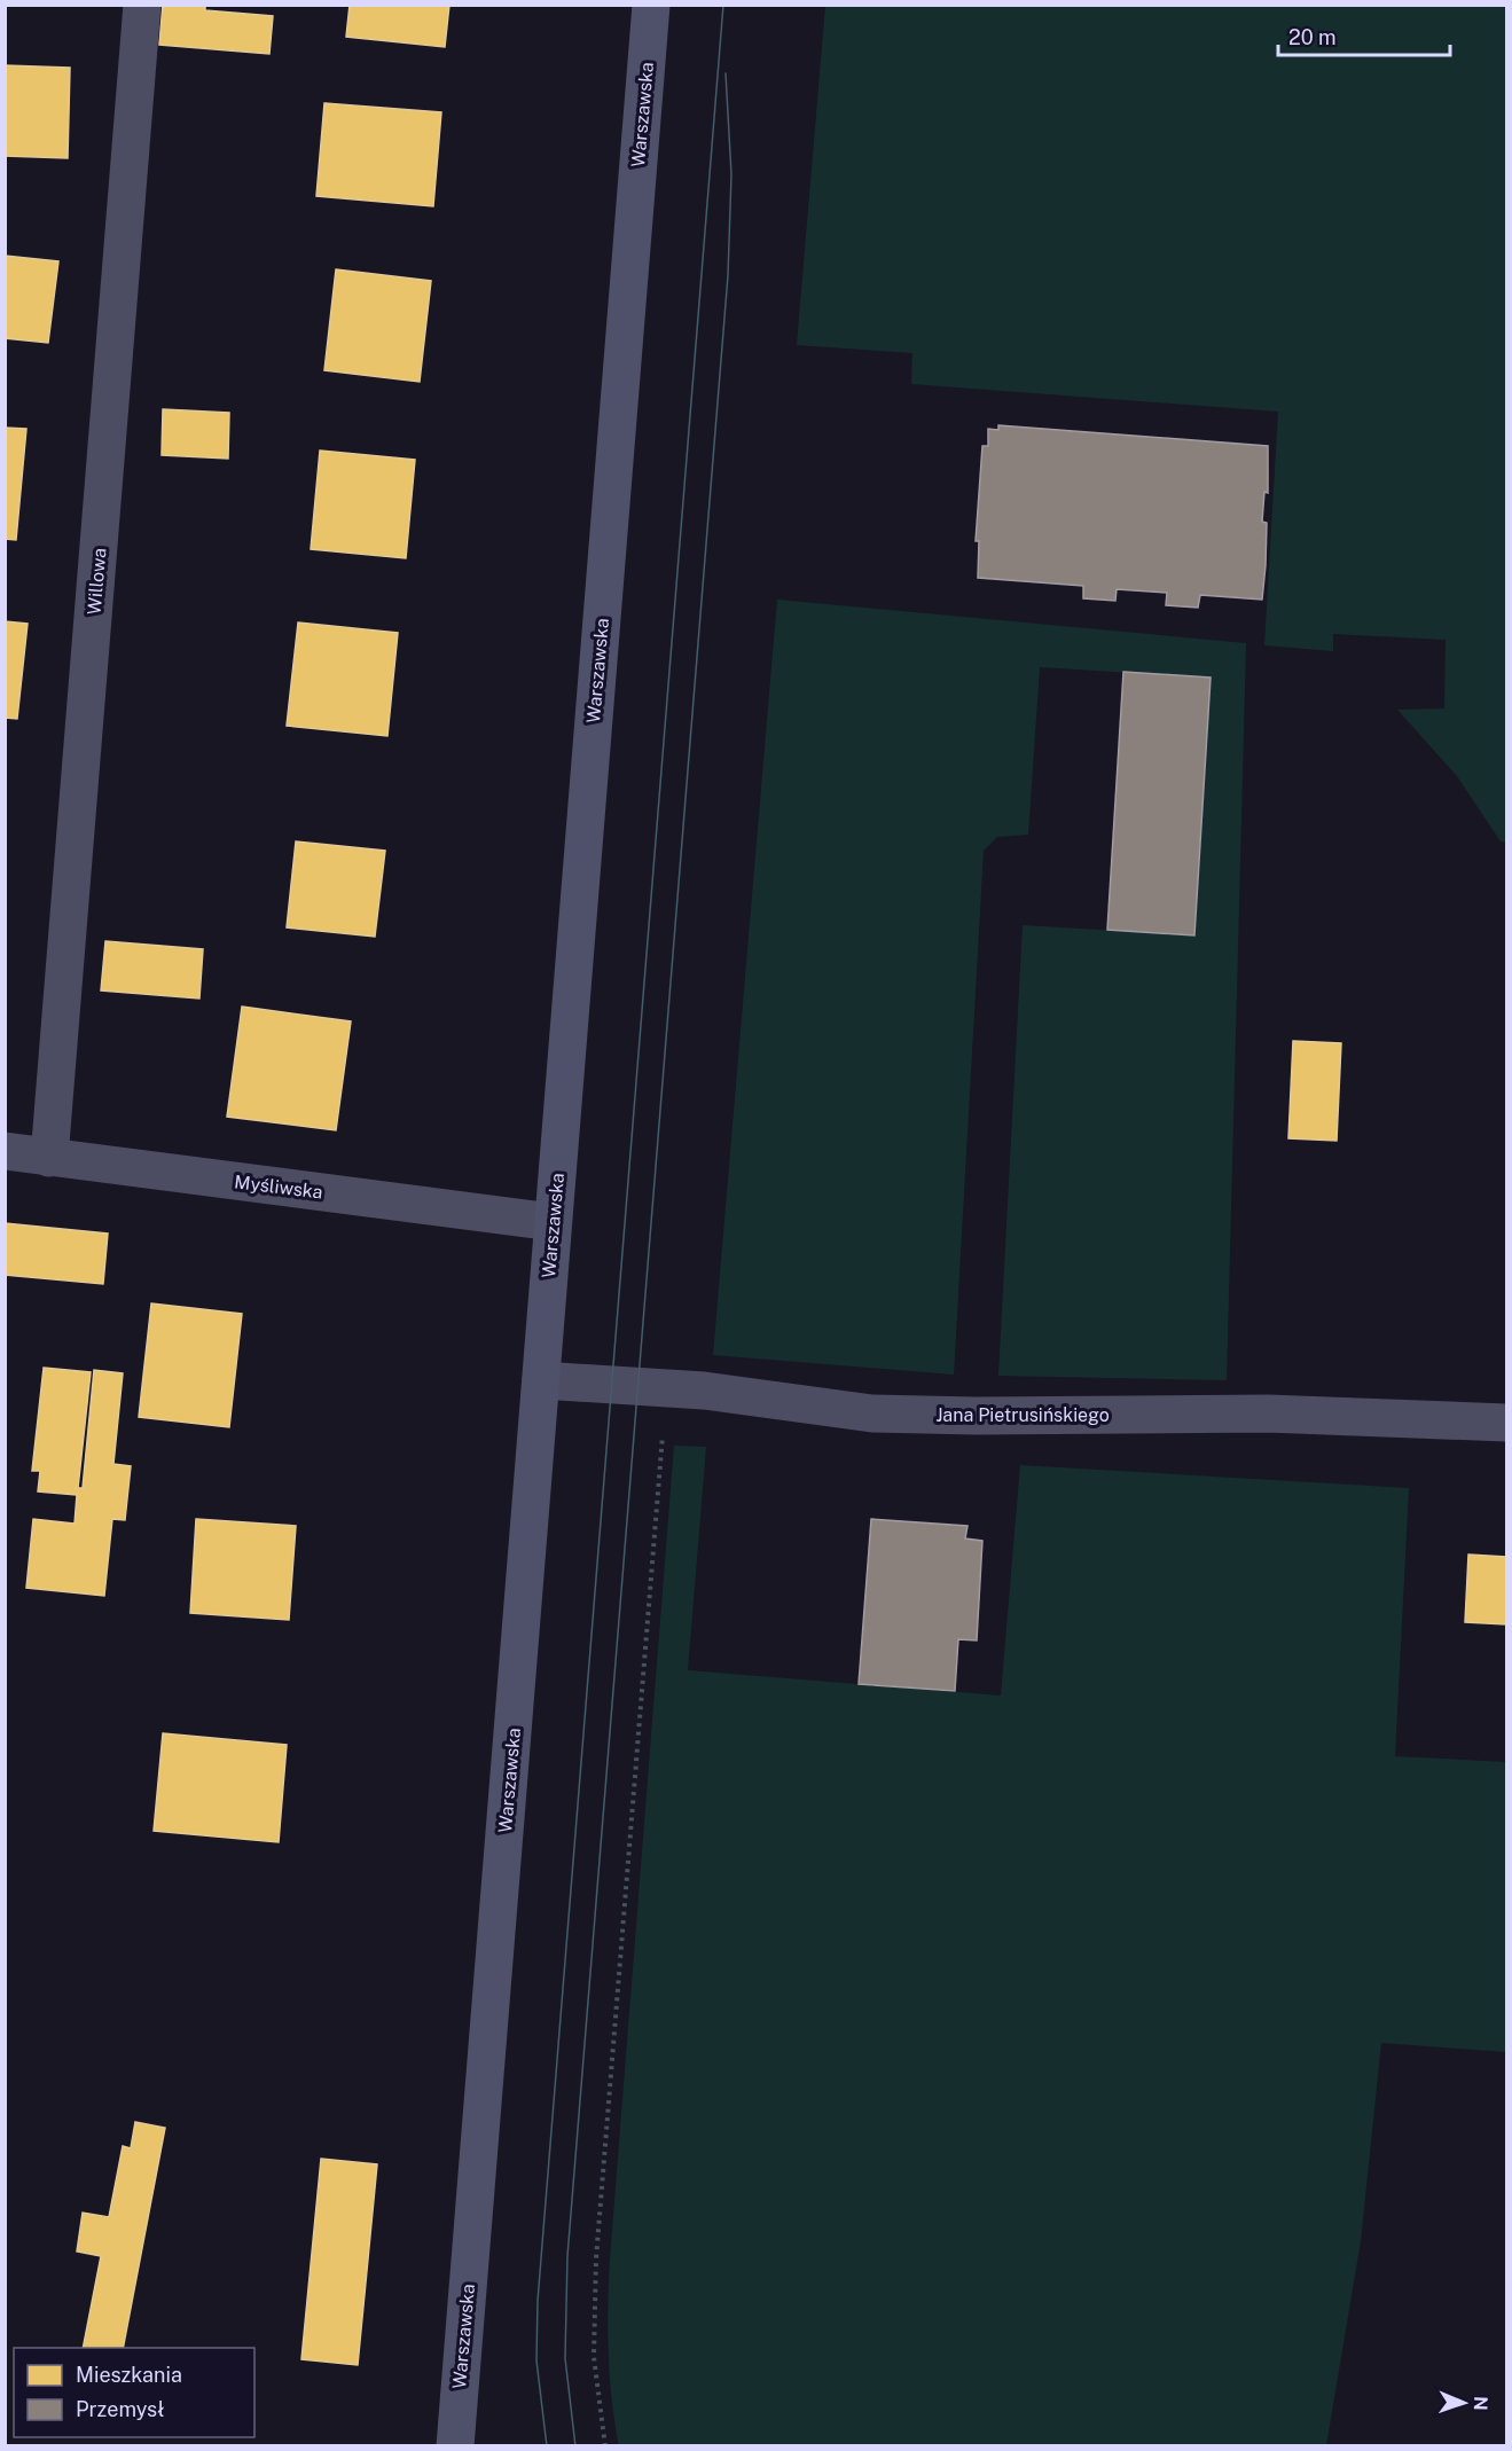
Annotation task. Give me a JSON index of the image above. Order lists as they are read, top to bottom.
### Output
{
  "streets": {
    "main road": ["Warszawska"],
    "street": ["Willowa", "Myśliwska", "Jana Pietrusińskiego"]
  },
  "crossings": [
    ["Warszawska", "Myśliwska"],
    ["Warszawska", "Jana Pietrusińskiego"],
    ["Willowa", "Myśliwska"]
  ],
  "legend": ["Mieszkania", "Przemysł"],
  "scale_bar": "20 m",
  "north": "right"
}
